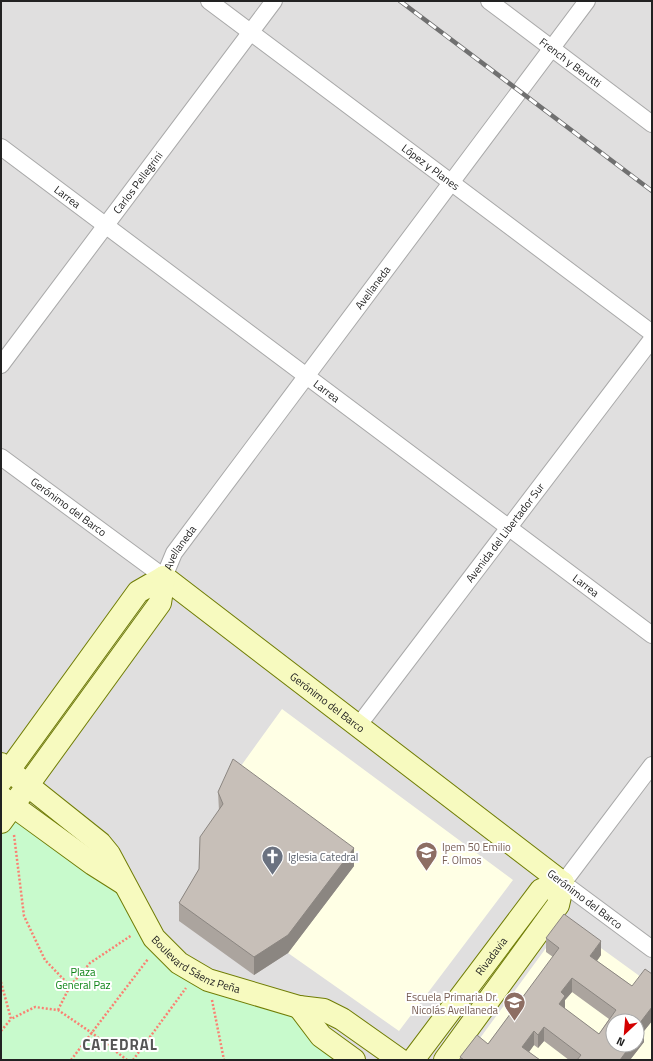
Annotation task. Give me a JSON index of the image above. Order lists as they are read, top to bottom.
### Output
{
  "streets": {
    "main road": [
      "Avellaneda",
      "Gerónimo del Barco",
      "Rivadavia",
      "Boulevard Sáenz Peña"
    ],
    "street": [
      "French y Berutti",
      "López y Planes",
      "Carlos Pellegrini",
      "Larrea",
      "Avenida del Libertador Sur"
    ]
  },
  "crossings": [
    ["French y Berutti", "Avellaneda"],
    ["López y Planes", "Carlos Pellegrini"],
    ["López y Planes", "Avellaneda"],
    ["Carlos Pellegrini", "Larrea"],
    ["Larrea", "Avellaneda"],
    ["Larrea", "Avenida del Libertador Sur"],
    ["Avellaneda", "Gerónimo del Barco"],
    ["Avellaneda", "Boulevard Sáenz Peña"],
    ["Gerónimo del Barco", "Avenida del Libertador Sur"],
    ["Gerónimo del Barco", "Rivadavia"]
  ],
  "districts": ["CATEDRAL"],
  "parks": ["Plaza General Paz"],
  "places": {
    "school or university": ["Ipem 50 Emilio F. Olmos", "Escuela Primaria Dr. Nicolás Avellaneda"],
    "church": ["Iglesia Catedral"]
  },
  "north": "bottom left"
}
